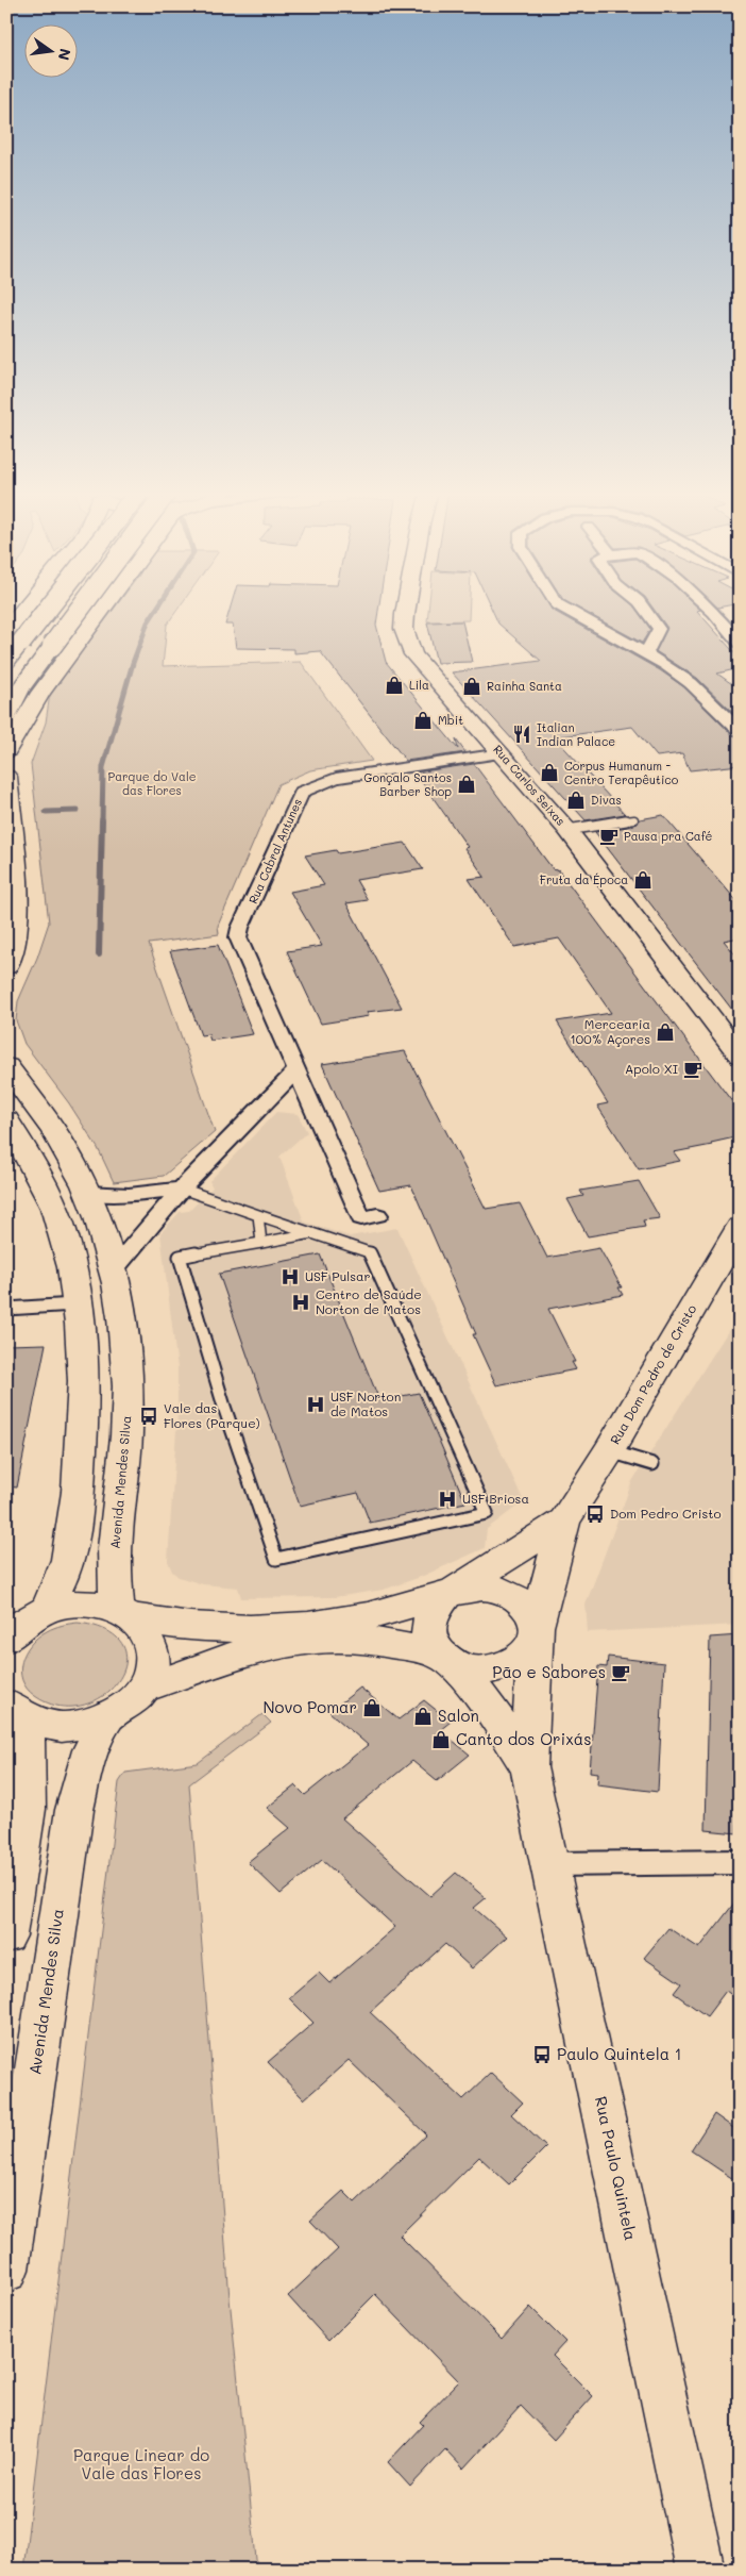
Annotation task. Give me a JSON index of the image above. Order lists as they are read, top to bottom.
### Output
{
  "streets": {
    "main road": [
      "Rua Carlos Seixas",
      "Rua Dom Pedro de Cristo",
      "Avenida Mendes Silva",
      "Rua Paulo Quintela"
    ],
    "street": ["Rua Cabral Antunes"]
  },
  "crossings": [
    ["Rua Carlos Seixas", "Rua Cabral Antunes"],
    ["Rua Dom Pedro de Cristo", "Avenida Mendes Silva"],
    ["Rua Dom Pedro de Cristo", "Rua Paulo Quintela"]
  ],
  "parks": ["Parque do Vale das Flores", "Parque Linear do Vale das Flores"],
  "places": {
    "shop": [
      "Lila",
      "Rainha Santa",
      "Mbit",
      "Corpus Humanum - Centro Terapêutico",
      "Gonçalo Santos Barber Shop",
      "Divas",
      "Fruta da Época",
      "Mercearia 100% Açores",
      "Novo Pomar",
      "Salon",
      "Canto dos Orixás"
    ],
    "restaurant": ["Italian Indian Palace"],
    "cafe": ["Pausa pra Café", "Apolo XI", "Pão e Sabores"],
    "hospital": [
      "USF Pulsar",
      "Centro de Saúde Norton de Matos",
      "USF Norton de Matos",
      "USF Briosa"
    ],
    "bus stop": ["Vale das Flores (Parque)", "Dom Pedro Cristo", "Paulo Quintela 1"]
  },
  "north": "right"
}
